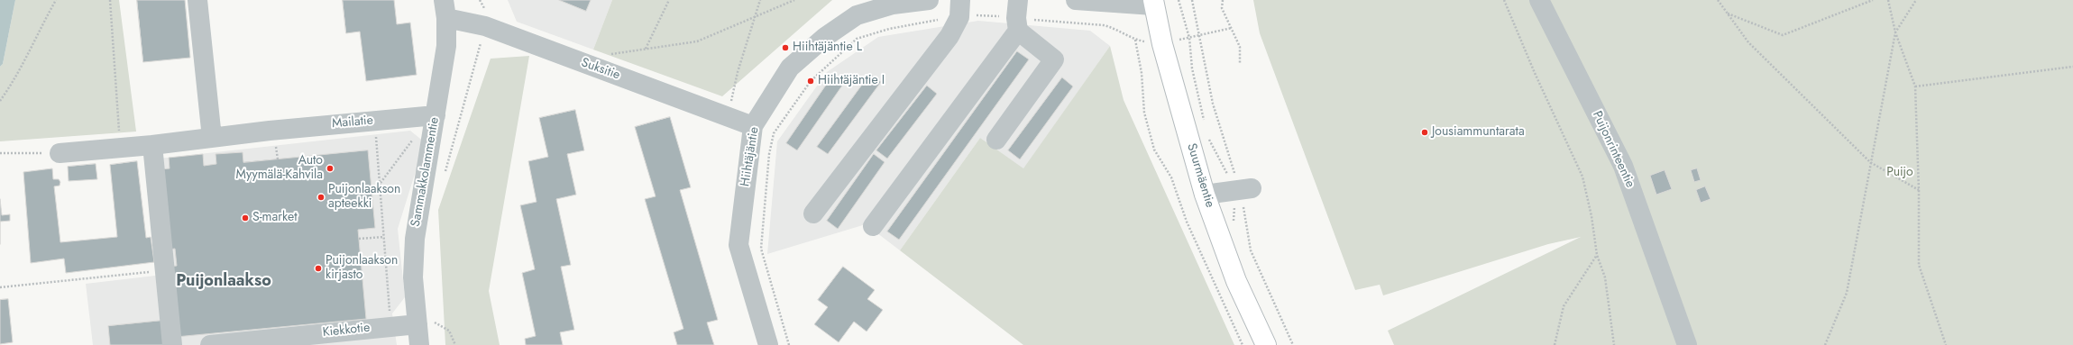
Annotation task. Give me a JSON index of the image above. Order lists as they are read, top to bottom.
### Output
{
  "streets": {
    "main road": ["Suurmäentie"],
    "street": [
      "Suksitie",
      "Mailatie",
      "Puijonrinteentie",
      "Hiihtäjäntie",
      "Sammakkolammentie",
      "Kiekkotie"
    ]
  },
  "crossings": [
    ["Suksitie", "Hiihtäjäntie"],
    ["Suksitie", "Sammakkolammentie"],
    ["Mailatie", "Sammakkolammentie"],
    ["Sammakkolammentie", "Kiekkotie"]
  ],
  "districts": ["Puijonlaakso"],
  "parks": ["Puijo"],
  "places": [
    "Hiihtäjäntie L",
    "Hiihtäjäntie I",
    "Jousiammuntarata",
    "Auto Myymälä-Kahvila",
    "Puijonlaakson apteekki",
    "S-market",
    "Puijonlaakson kirjasto"
  ]
}
